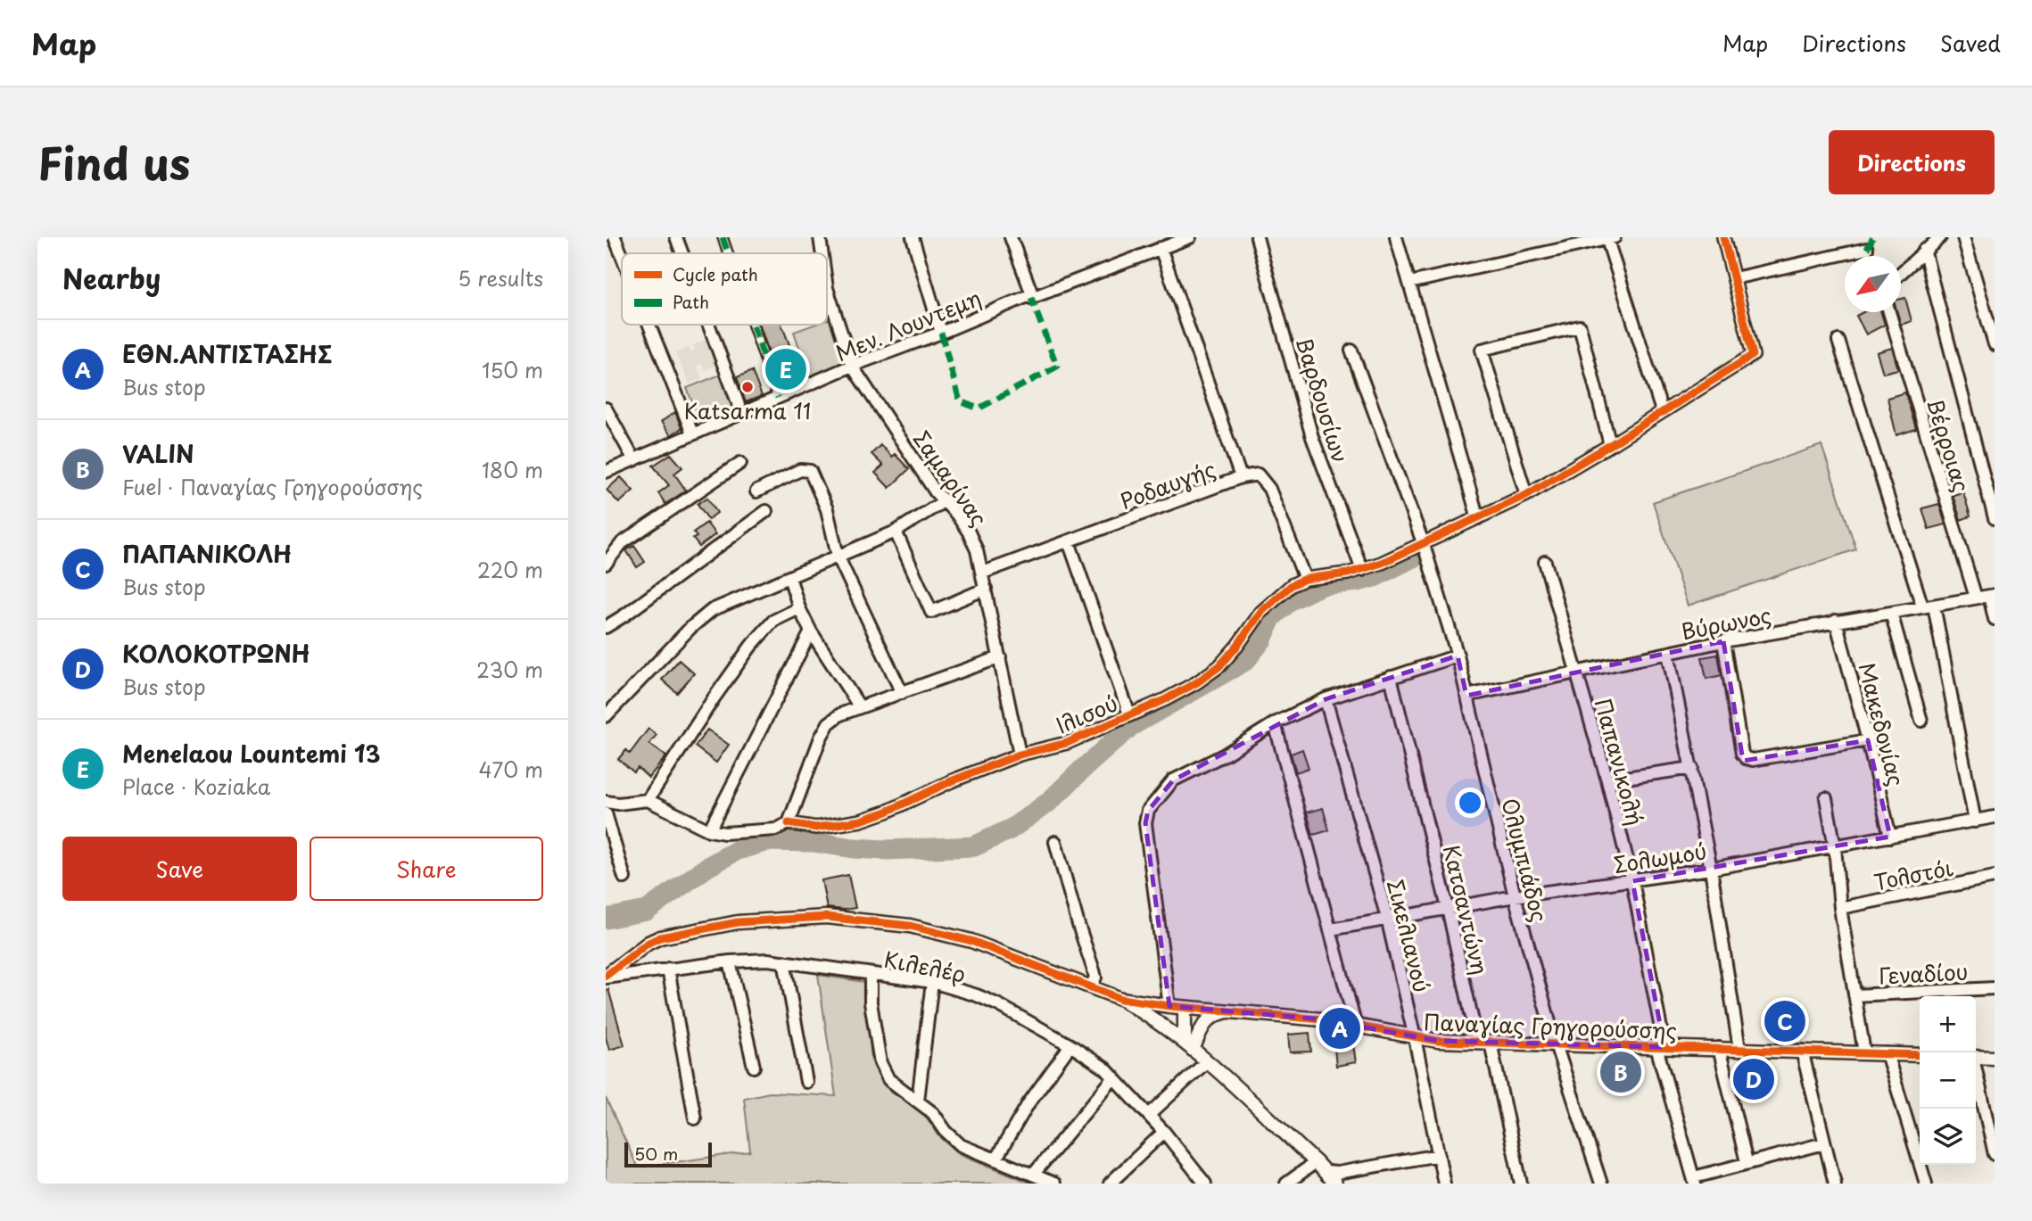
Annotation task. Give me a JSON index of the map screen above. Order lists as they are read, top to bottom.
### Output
{
  "streets": {
    "street": [
      "Μεν. Λουντεμη",
      "Βαρδουσίων",
      "Βέρροιας",
      "Σαμαρίνας",
      "Ροδαυγής",
      "Βύρωνος",
      "Ιλισού",
      "Μακεδονίας",
      "Παπανικολή",
      "Σολωμού",
      "Ολυμπιάδος",
      "Τολστόι",
      "Κατσαντώνη",
      "Σικελιανού",
      "Κιλελέρ",
      "Γεναδίου",
      "Παναγίας Γρηγορούσσης"
    ]
  },
  "crossings": [
    ["Μεν. Λουντεμη", "Σαμαρίνας"],
    ["Βαρδουσίων", "Ιλισού"],
    ["Βέρροιας", "Βύρωνος"],
    ["Σαμαρίνας", "Ροδαυγής"],
    ["Σαμαρίνας", "Ιλισού"],
    ["Ροδαυγής", "Ιλισού"],
    ["Βύρωνος", "Μακεδονίας"],
    ["Βύρωνος", "Παπανικολή"],
    ["Βύρωνος", "Ολυμπιάδος"],
    ["Ιλισού", "Ολυμπιάδος"],
    ["Μακεδονίας", "Σολωμού"],
    ["Παπανικολή", "Σολωμού"],
    ["Παπανικολή", "Παναγίας Γρηγορούσσης"],
    ["Σολωμού", "Ολυμπιάδος"],
    ["Σολωμού", "Κατσαντώνη"],
    ["Σολωμού", "Σικελιανού"],
    ["Ολυμπιάδος", "Παναγίας Γρηγορούσσης"],
    ["Κατσαντώνη", "Παναγίας Γρηγορούσσης"],
    ["Σικελιανού", "Παναγίας Γρηγορούσσης"],
    ["Κιλελέρ", "Παναγίας Γρηγορούσσης"]
  ],
  "places": ["Katsarma 11"],
  "legend": ["Cycle path", "Path"],
  "scale_bar": "50 m",
  "north": "bottom left",
  "page": {
    "header": "Map",
    "nav": ["Map", "Directions", "Saved"],
    "title": "Find us",
    "buttons": [
      "Directions",
      ["Save", "Share"]
    ],
    "heading": ["Nearby", "5 results"],
    "list": [
      {
        "mark": "A",
        "name": "ΕΘΝ.ΑΝΤΙΣΤΑΣΗΣ",
        "note": "Bus stop",
        "value": "150 m"
      },
      {
        "mark": "B",
        "name": "VALIN",
        "note": "Fuel · Παναγίας Γρηγορούσσης",
        "value": "180 m"
      },
      {
        "mark": "C",
        "name": "ΠΑΠΑΝΙΚΟΛΗ",
        "note": "Bus stop",
        "value": "220 m"
      },
      {
        "mark": "D",
        "name": "ΚΟΛΟΚΟΤΡΩΝΗ",
        "note": "Bus stop",
        "value": "230 m"
      },
      {
        "mark": "E",
        "name": "Menelaou Lountemi 13",
        "note": "Place · Koziaka",
        "value": "470 m"
      }
    ],
    "pins": [
      "E",
      "C",
      "A",
      "B",
      "D"
    ],
    "map_buttons": ["+", "−"],
    "scale": "50 m"
  }
}
